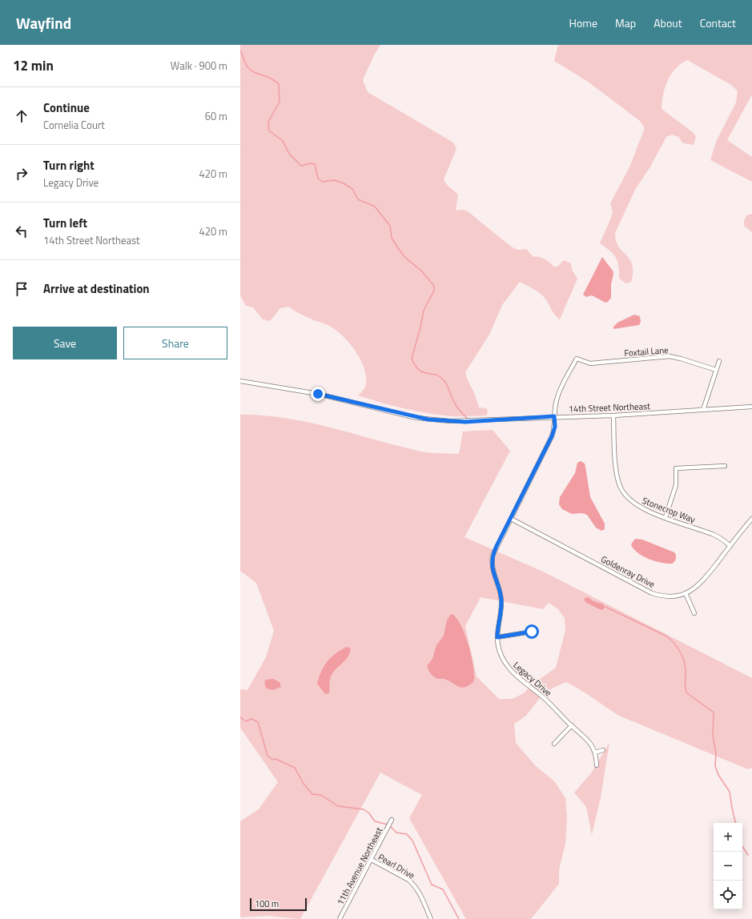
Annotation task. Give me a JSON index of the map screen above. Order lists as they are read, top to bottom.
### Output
{
  "streets": {
    "street": [
      "Foxtail Lane",
      "14th Street Northeast",
      "Stonecrop Way",
      "Goldenray Drive",
      "Legacy Drive",
      "11th Avenue Northeast",
      "Pearl Drive"
    ]
  },
  "crossings": [
    ["Foxtail Lane", "Legacy Drive"],
    ["14th Street Northeast", "Stonecrop Way"],
    ["14th Street Northeast", "Legacy Drive"],
    ["Stonecrop Way", "Goldenray Drive"],
    ["Goldenray Drive", "Legacy Drive"],
    ["11th Avenue Northeast", "Pearl Drive"]
  ],
  "scale_bar": "100 m",
  "page": {
    "header": "Wayfind",
    "nav": [
      "Home",
      "Map",
      "About",
      "Contact"
    ],
    "heading": ["12 min", "Walk · 900 m"],
    "list": [
      ["Continue", "Cornelia Court", "60 m"],
      ["Turn right", "Legacy Drive", "420 m"],
      ["Turn left", "14th Street Northeast", "420 m"],
      "Arrive at destination"
    ],
    "buttons": ["Save", "Share"],
    "map_buttons": ["+", "−"],
    "scale": "100 m"
  }
}
